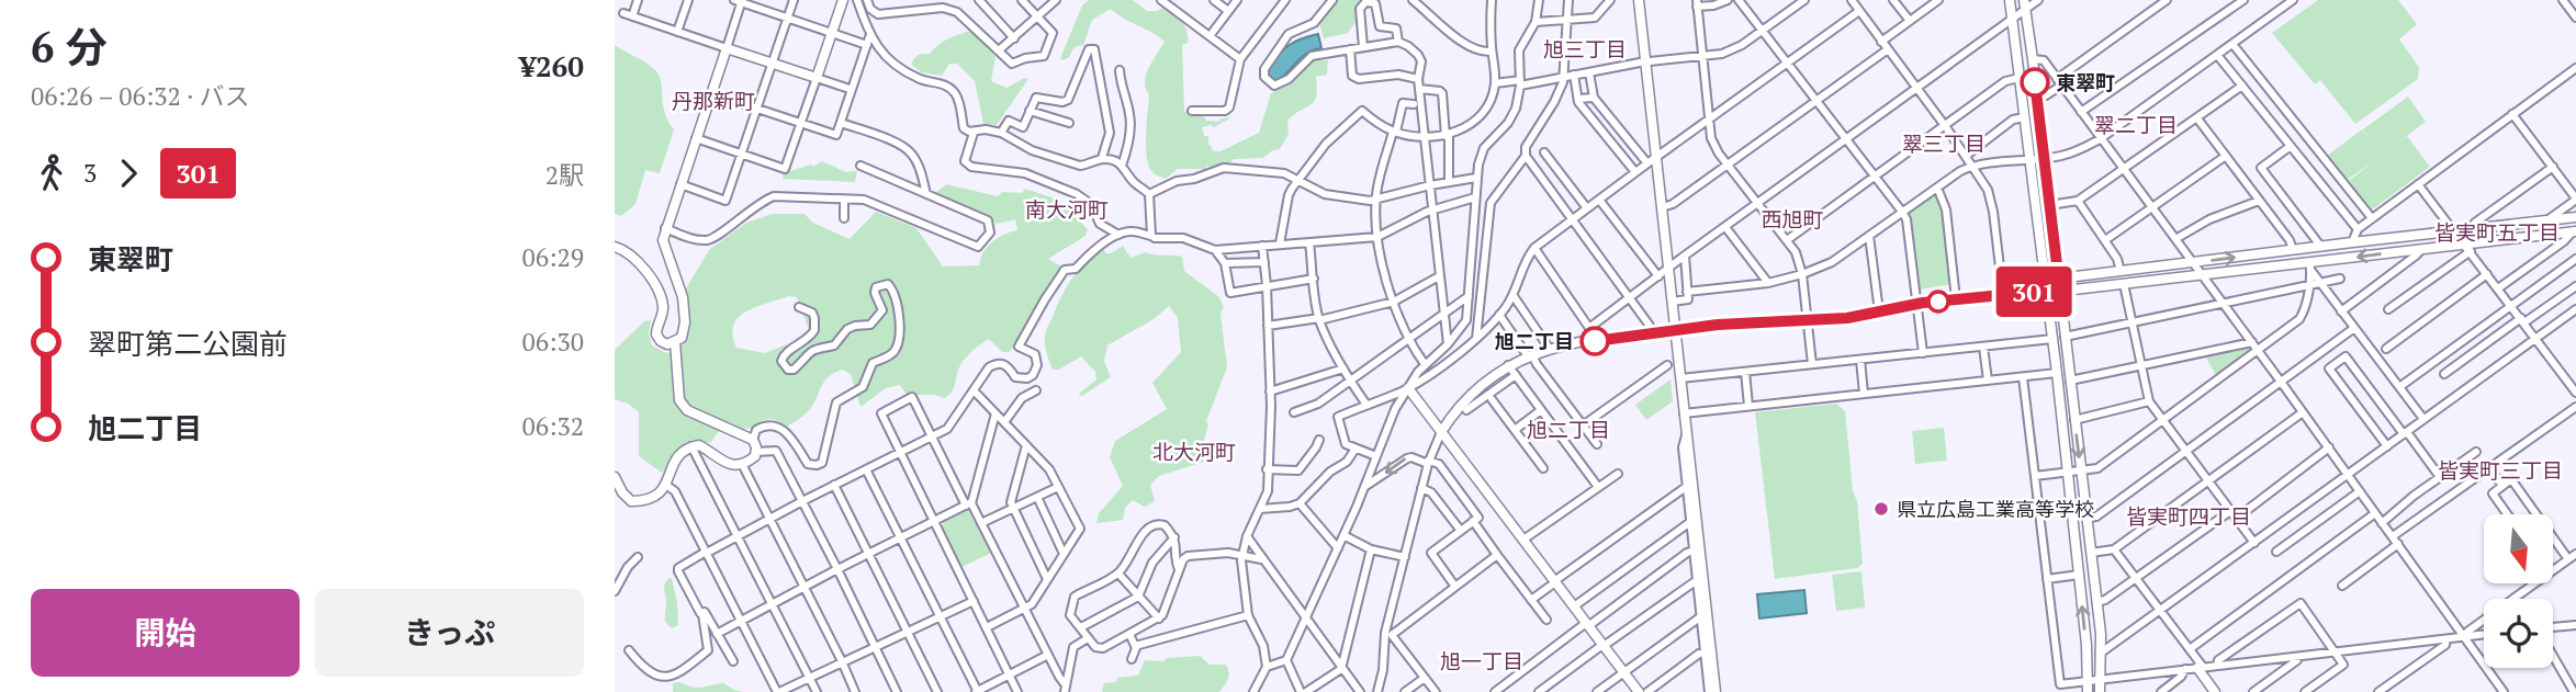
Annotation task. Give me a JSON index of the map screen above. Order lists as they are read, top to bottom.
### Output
{
  "districts": [
    "旭三丁目",
    "丹那新町",
    "翠二丁目",
    "翠三丁目",
    "南大河町",
    "西旭町",
    "皆実町五丁目",
    "旭二丁目",
    "北大河町",
    "皆実町三丁目",
    "皆実町四丁目",
    "旭一丁目"
  ],
  "places": ["東翠町", "旭二丁目", "県立広島工業高等学校"],
  "lines": ["bus line 301"],
  "north": "bottom",
  "page": {
    "heading": ["6 分", "06:26 – 06:32 · バス", "¥260"],
    "on_map": "301",
    "legs": ["3", "301", "2駅"],
    "list": [
      {
        "name": "東翠町",
        "value": "06:29"
      },
      {
        "name": "翠町第二公園前",
        "value": "06:30"
      },
      {
        "name": "旭二丁目",
        "value": "06:32"
      }
    ],
    "buttons": ["開始", "きっぷ"]
  }
}
